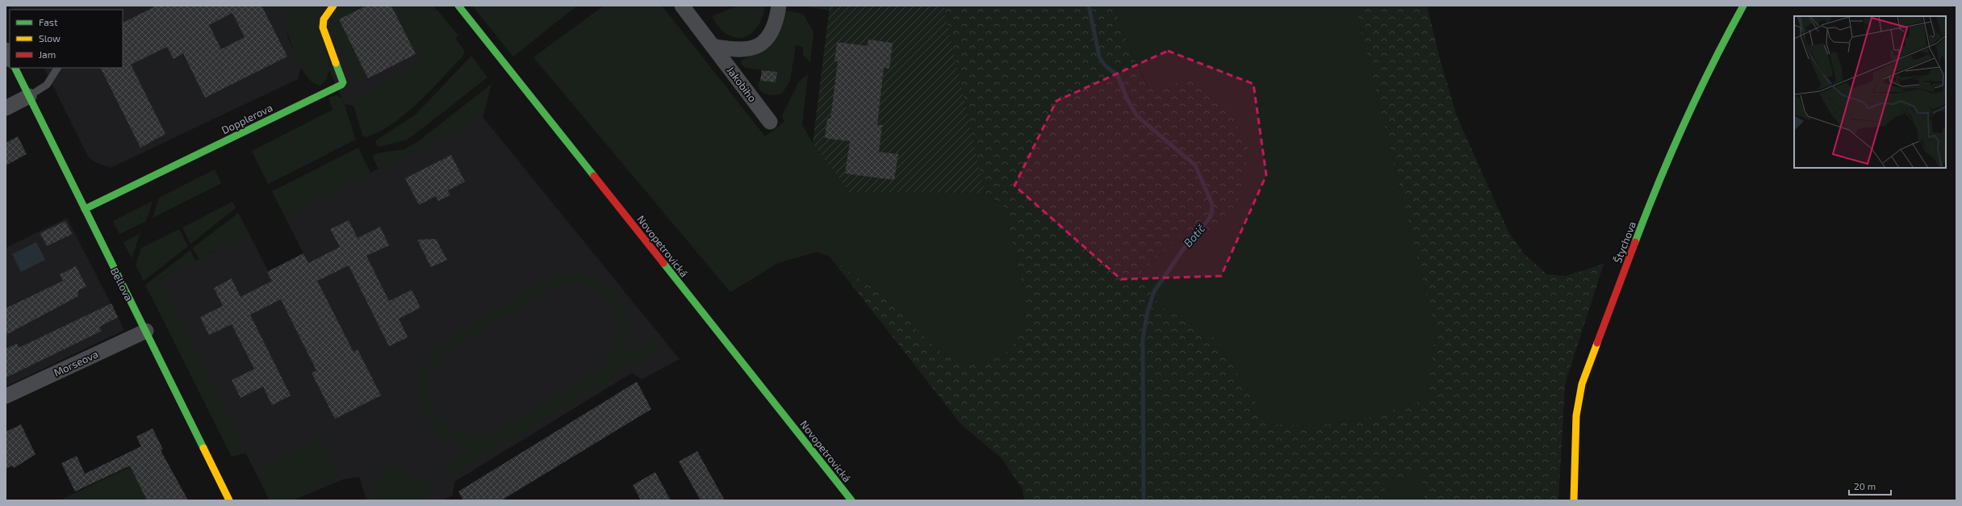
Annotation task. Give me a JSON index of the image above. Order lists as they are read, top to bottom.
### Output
{
  "streets": {
    "street": [
      "Jakobiho",
      "Dopplerova",
      "Štychova",
      "Novopetrovická",
      "Bellova",
      "Morseova"
    ]
  },
  "crossings": [
    ["Dopplerova", "Bellova"],
    ["Bellova", "Morseova"]
  ],
  "water": ["Botič"],
  "legend": ["Fast", "Slow", "Jam"],
  "scale_bar": "20 m"
}
